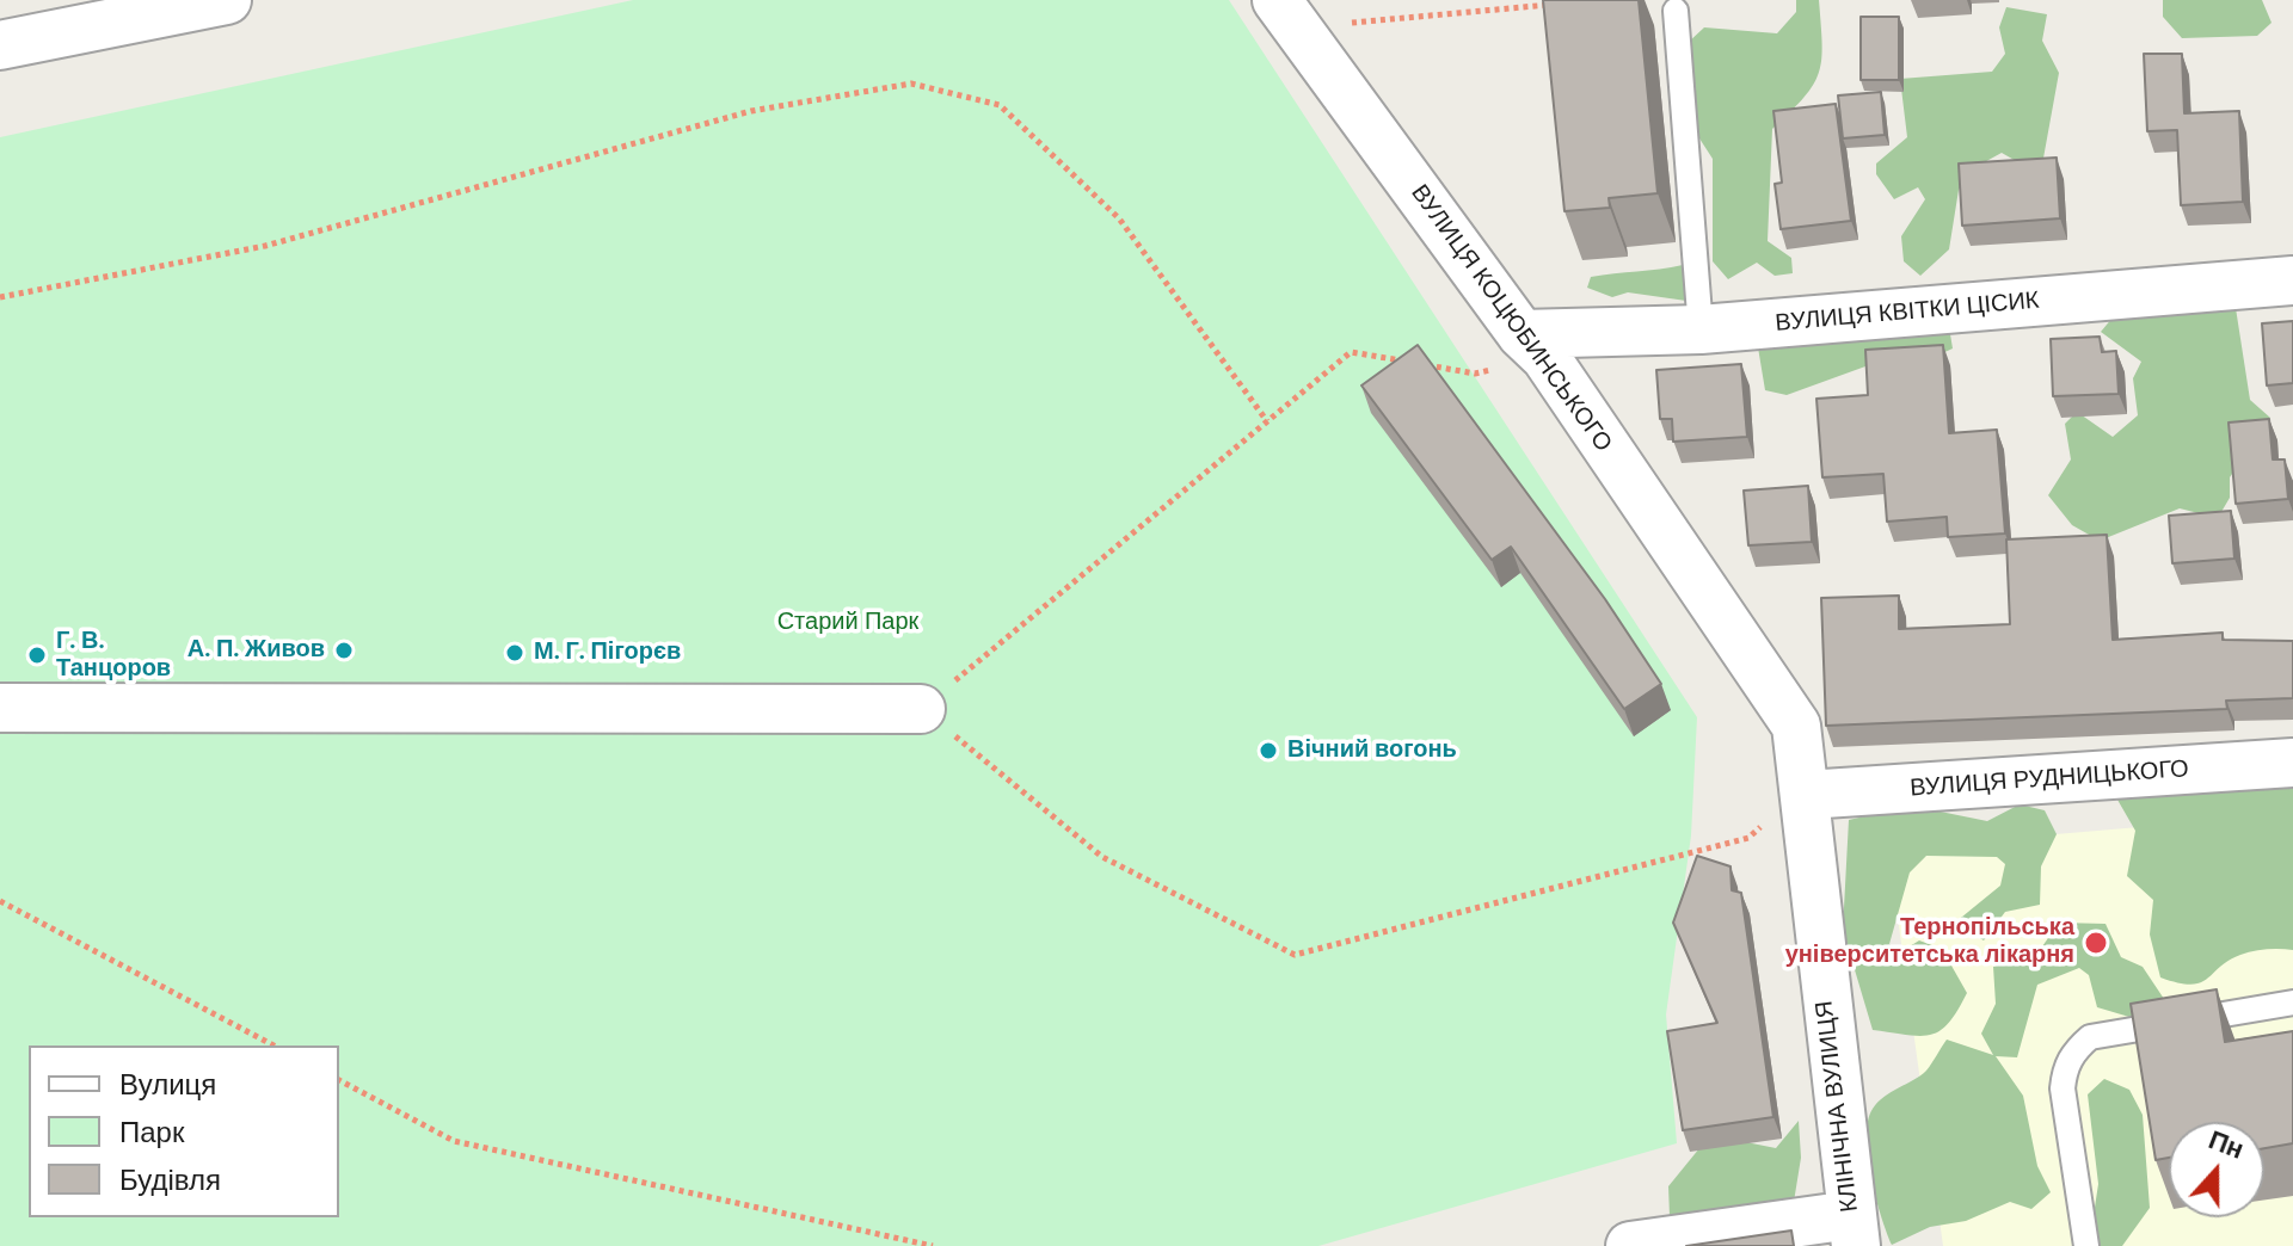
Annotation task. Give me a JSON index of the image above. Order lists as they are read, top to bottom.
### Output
{
  "streets": {
    "street": [
      "ВУЛИЦЯ КВІТКИ ЦІСИК",
      "ВУЛИЦЯ КОЦЮБИНСЬКОГО",
      "ВУЛИЦЯ РУДНИЦЬКОГО",
      "КЛІНІЧНА ВУЛИЦЯ"
    ]
  },
  "crossings": [
    ["ВУЛИЦЯ КВІТКИ ЦІСИК", "ВУЛИЦЯ КОЦЮБИНСЬКОГО"],
    ["ВУЛИЦЯ КОЦЮБИНСЬКОГО", "ВУЛИЦЯ РУДНИЦЬКОГО"],
    ["ВУЛИЦЯ КОЦЮБИНСЬКОГО", "КЛІНІЧНА ВУЛИЦЯ"],
    ["ВУЛИЦЯ РУДНИЦЬКОГО", "КЛІНІЧНА ВУЛИЦЯ"]
  ],
  "parks": ["Старий Парк"],
  "places": [
    "А. П. Живов",
    "М. Г. Пігорєв",
    "Г. В. Танцоров",
    "Вічний вогонь",
    "Тернопільська університетська лікарня"
  ],
  "legend": ["Вулиця", "Парк", "Будівля"],
  "north": "top"
}
